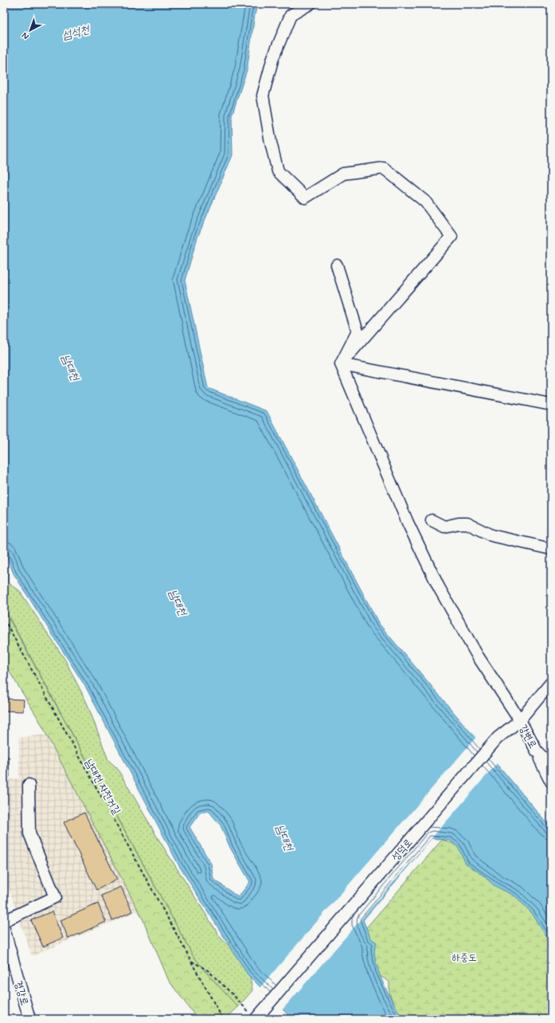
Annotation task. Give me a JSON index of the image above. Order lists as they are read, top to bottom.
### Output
{
  "streets": {
    "street": ["강변로", "성덕로", "경강로"],
    "path": ["남대천 자전거길"]
  },
  "crossings": [
    ["강변로", "성덕로"]
  ],
  "water": ["섬석천", "남대천"],
  "parks": ["하중도"],
  "north": "bottom left"
}
